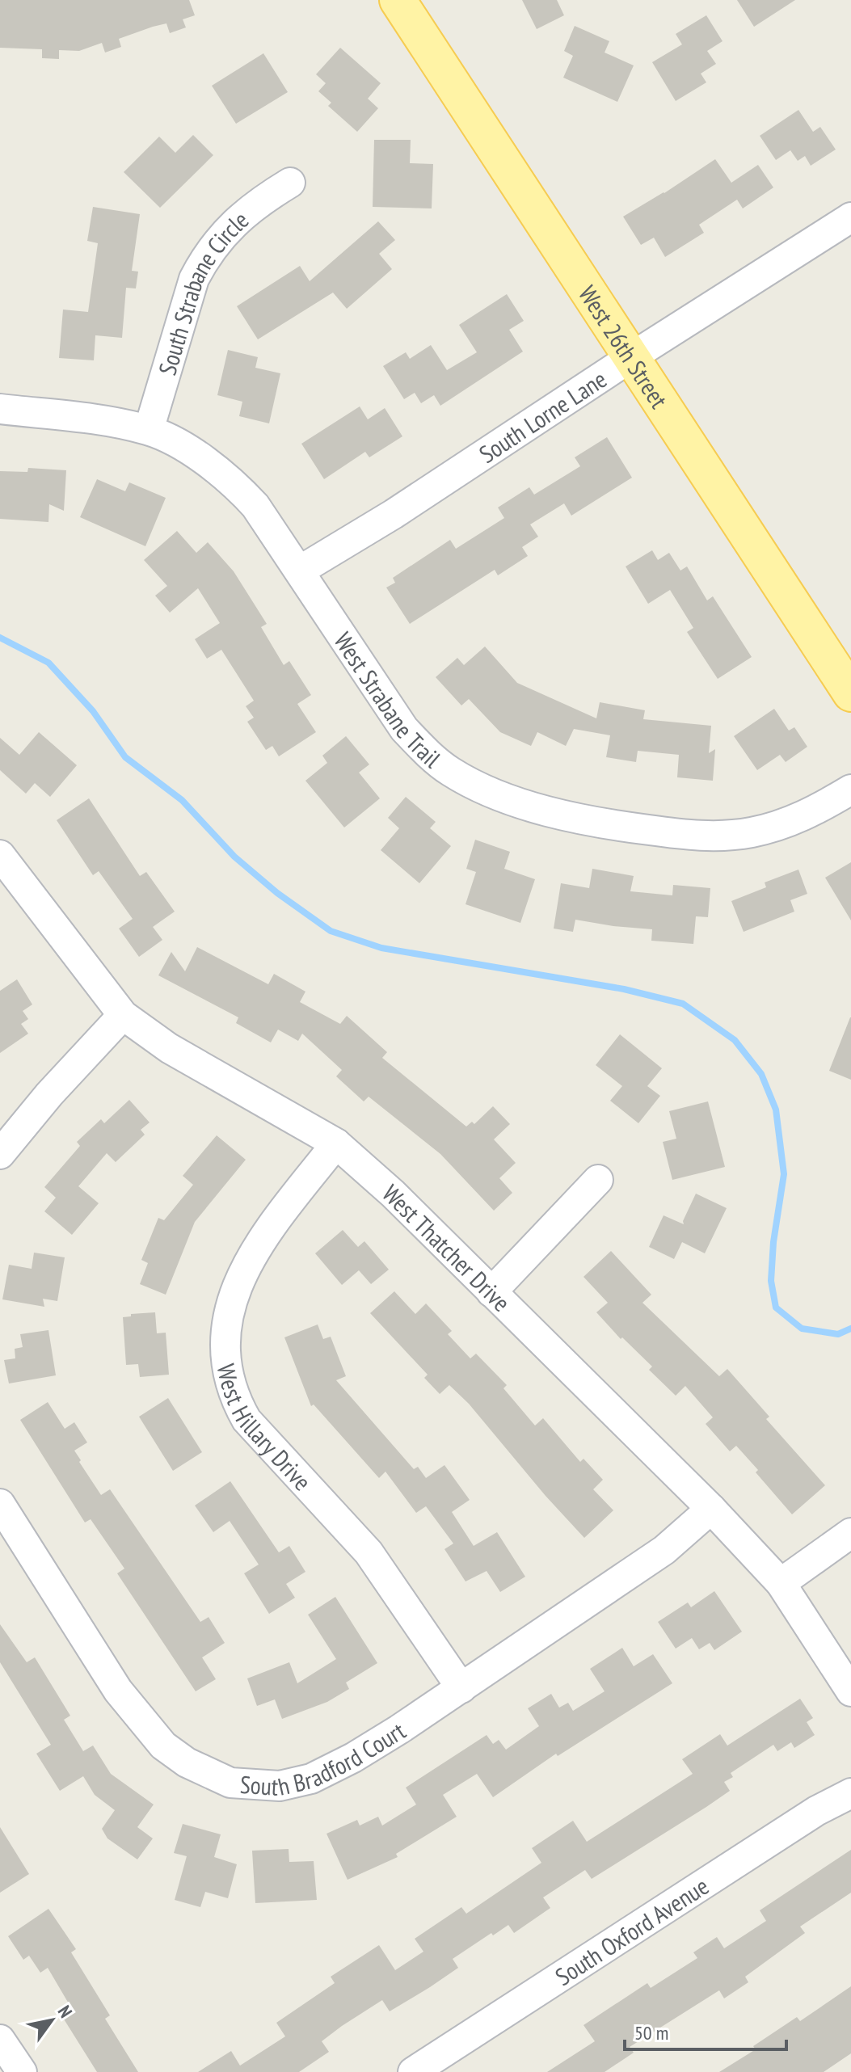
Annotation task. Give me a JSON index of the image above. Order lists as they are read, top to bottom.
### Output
{
  "streets": {
    "main road": ["West 26th Street"],
    "street": [
      "South Strabane Circle",
      "South Lorne Lane",
      "West Strabane Trail",
      "West Thatcher Drive",
      "West Hillary Drive",
      "South Bradford Court",
      "South Oxford Avenue"
    ]
  },
  "crossings": [
    ["South Strabane Circle", "West Strabane Trail"],
    ["West 26th Street", "South Lorne Lane"],
    ["South Lorne Lane", "West Strabane Trail"],
    ["West Thatcher Drive", "West Hillary Drive"],
    ["West Thatcher Drive", "South Bradford Court"],
    ["West Hillary Drive", "South Bradford Court"]
  ],
  "scale_bar": "50 m",
  "north": "top right"
}
